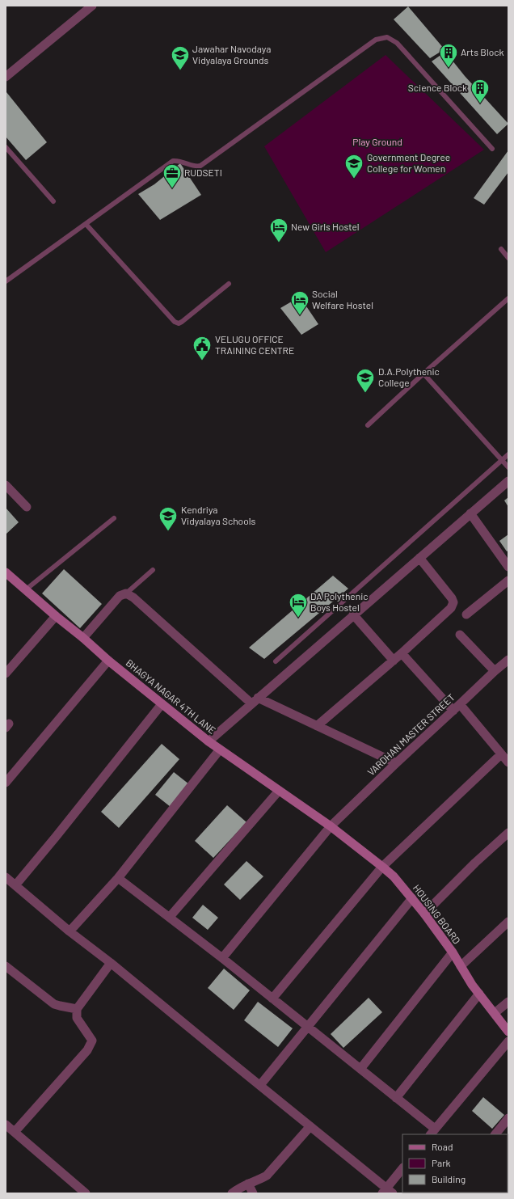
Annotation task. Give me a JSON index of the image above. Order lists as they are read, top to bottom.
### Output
{
  "streets": {
    "main road": ["BHAGYA NAGAR 4TH LANE", "HOUSING BOARD"],
    "street": ["VARDHAN MASTER STREET"]
  },
  "crossings": [
    ["BHAGYA NAGAR 4TH LANE", "VARDHAN MASTER STREET"],
    ["BHAGYA NAGAR 4TH LANE", "HOUSING BOARD"],
    ["VARDHAN MASTER STREET", "HOUSING BOARD"]
  ],
  "parks": ["Play Ground"],
  "places": {
    "building": ["Arts Block", "Science Block"],
    "school or university": [
      "Jawahar Navodaya Vidyalaya Grounds",
      "Government Degree College for Women",
      "D.A.Polythenic College",
      "Kendriya Vidyalaya Schools"
    ],
    "office": ["RUDSETI"],
    "hotel": ["New Girls Hostel", "Social Welfare Hostel", "DA Polythenic Boys Hostel"],
    "public building": ["VELUGU OFFICE TRAINING CENTRE"]
  },
  "legend": ["Road", "Park", "Building"]
}
